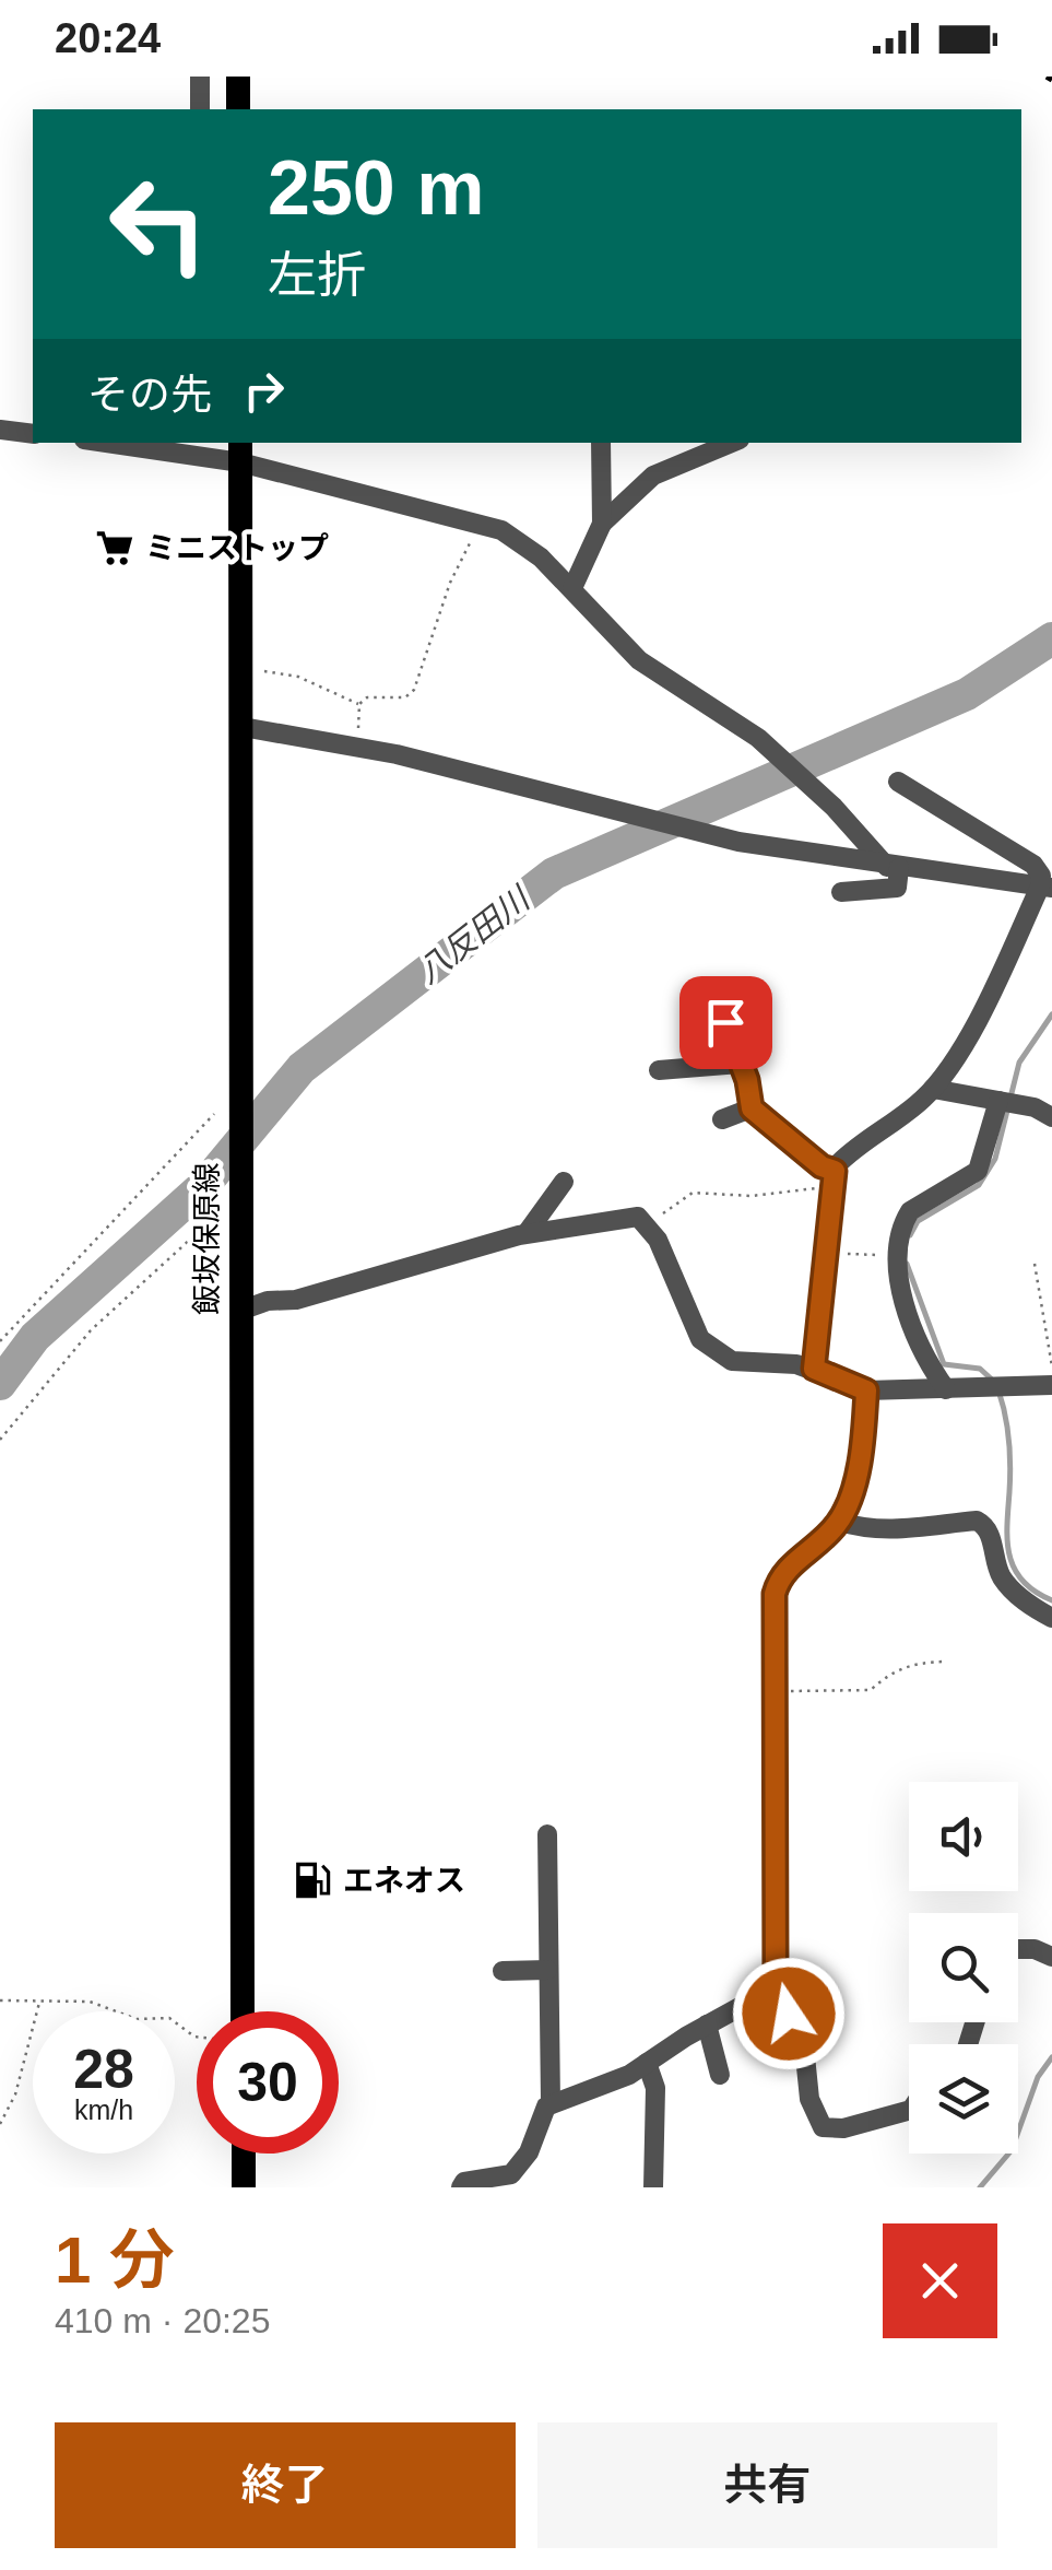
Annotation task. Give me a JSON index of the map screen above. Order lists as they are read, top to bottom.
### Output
{
  "streets": {
    "main road": ["飯坂保原線"]
  },
  "water": ["八反田川"],
  "places": {
    "supermarket": ["ミニストップ"],
    "fuel station": ["エネオス"]
  },
  "page": {
    "status": "20:24",
    "turn": ["250 m", "左折"],
    "then": "その先",
    "speed": "28 km/h",
    "limit": "30",
    "heading": ["1 分", "410 m · 20:25"],
    "buttons": ["終了", "共有"]
  }
}
